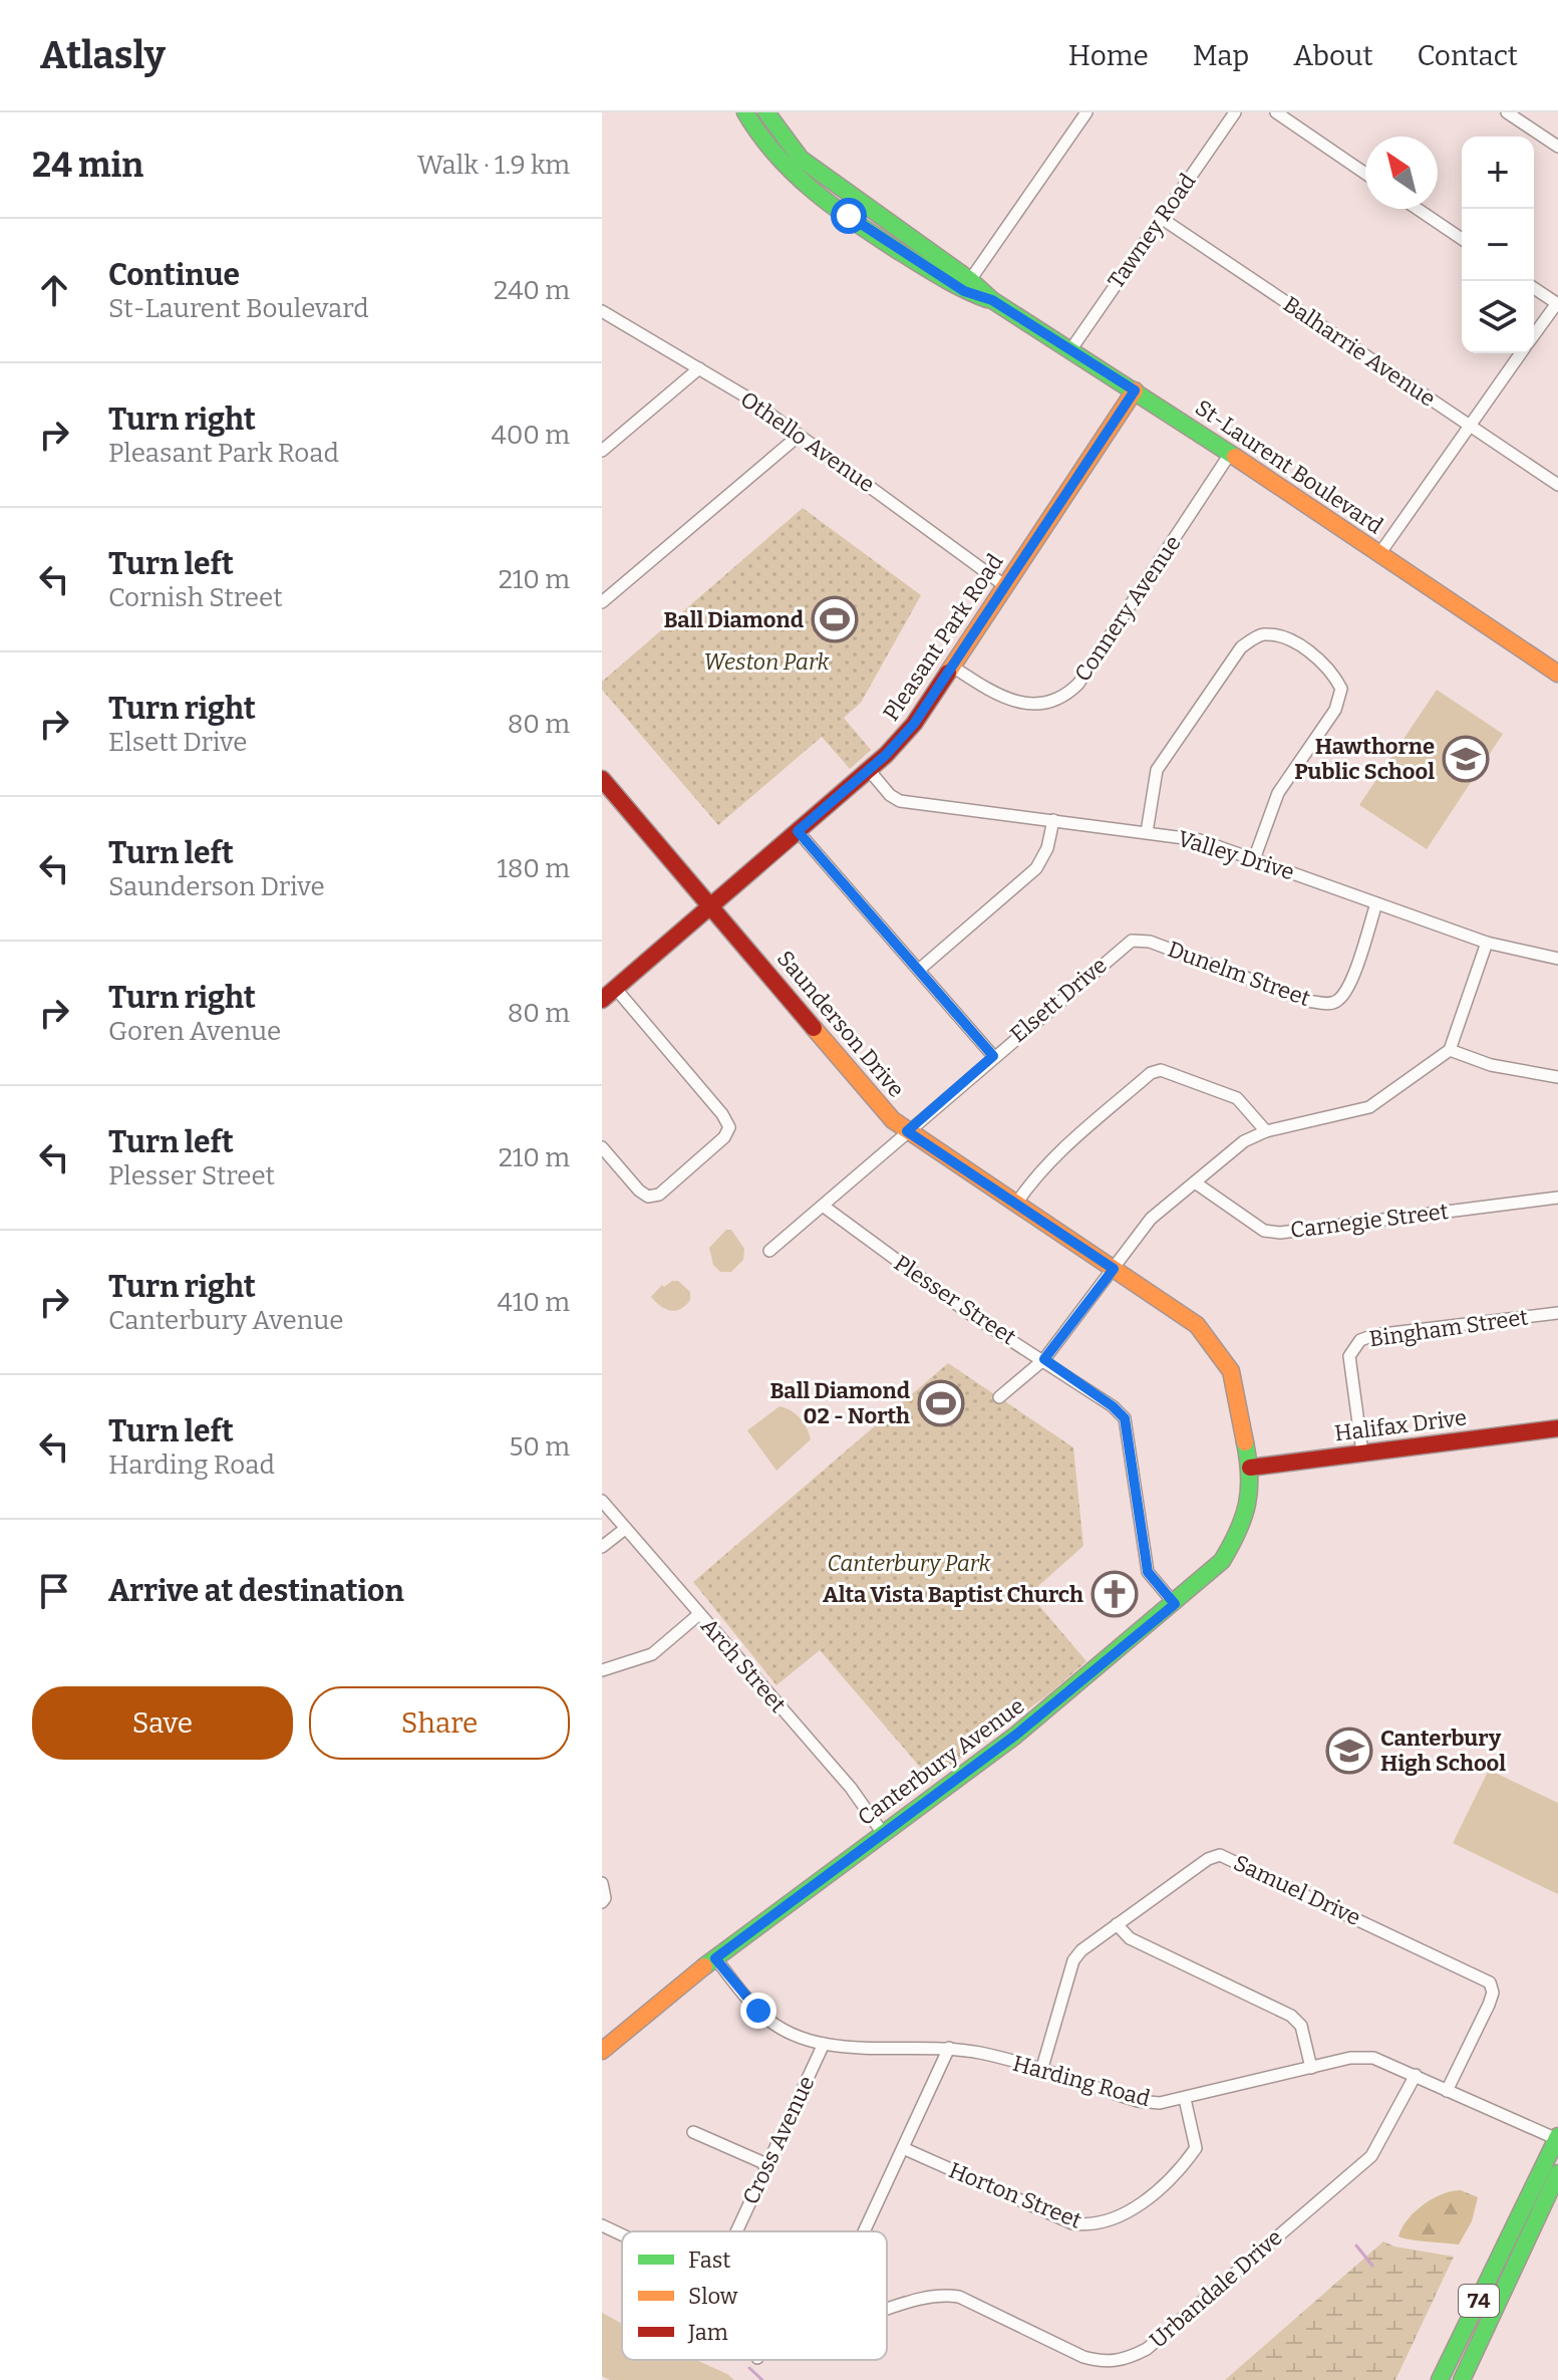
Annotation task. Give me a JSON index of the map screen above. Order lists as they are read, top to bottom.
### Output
{
  "streets": {
    "street": [
      "Tawney Road",
      "Balharrie Avenue",
      "Othello Avenue",
      "St-Laurent Boulevard",
      "Connery Avenue",
      "Pleasant Park Road",
      "Valley Drive",
      "Dunelm Street",
      "Elsett Drive",
      "Saunderson Drive",
      "Carnegie Street",
      "Plesser Street",
      "Bingham Street",
      "Halifax Drive",
      "Arch Street",
      "Canterbury Avenue",
      "Samuel Drive",
      "Harding Road",
      "Cross Avenue",
      "Horton Street",
      "Urbandale Drive",
      "74"
    ]
  },
  "crossings": [
    ["Tawney Road", "Balharrie Avenue"],
    ["Tawney Road", "St-Laurent Boulevard"],
    ["Othello Avenue", "Pleasant Park Road"],
    ["St-Laurent Boulevard", "Connery Avenue"],
    ["St-Laurent Boulevard", "Pleasant Park Road"],
    ["Connery Avenue", "Pleasant Park Road"],
    ["Pleasant Park Road", "Valley Drive"],
    ["Pleasant Park Road", "Saunderson Drive"],
    ["Valley Drive", "Dunelm Street"],
    ["Dunelm Street", "Elsett Drive"],
    ["Elsett Drive", "Saunderson Drive"],
    ["Elsett Drive", "Plesser Street"],
    ["Saunderson Drive", "Halifax Drive"],
    ["Saunderson Drive", "Canterbury Avenue"],
    ["Plesser Street", "Canterbury Avenue"],
    ["Bingham Street", "Halifax Drive"],
    ["Halifax Drive", "Canterbury Avenue"],
    ["Arch Street", "Canterbury Avenue"],
    ["Canterbury Avenue", "Harding Road"],
    ["Samuel Drive", "Harding Road"],
    ["Harding Road", "Cross Avenue"],
    ["Harding Road", "Horton Street"],
    ["Harding Road", "Urbandale Drive"],
    ["Harding Road", "74"]
  ],
  "parks": ["Weston Park", "Canterbury Park"],
  "places": {
    "sports": ["Ball Diamond", "Ball Diamond 02 - North"],
    "school or university": ["Hawthorne Public School", "Canterbury High School"],
    "church": ["Alta Vista Baptist Church"]
  },
  "legend": ["Fast", "Slow", "Jam"],
  "north": "top left",
  "page": {
    "header": "Atlasly",
    "nav": [
      "Home",
      "Map",
      "About",
      "Contact"
    ],
    "heading": ["24 min", "Walk · 1.9 km"],
    "map_buttons": ["+", "−"],
    "list": [
      ["Continue", "St-Laurent Boulevard", "240 m"],
      ["Turn right", "Pleasant Park Road", "400 m"],
      ["Turn left", "Cornish Street", "210 m"],
      ["Turn right", "Elsett Drive", "80 m"],
      ["Turn left", "Saunderson Drive", "180 m"],
      ["Turn right", "Goren Avenue", "80 m"],
      ["Turn left", "Plesser Street", "210 m"],
      ["Turn right", "Canterbury Avenue", "410 m"],
      ["Turn left", "Harding Road", "50 m"],
      "Arrive at destination"
    ],
    "buttons": ["Save", "Share"]
  }
}
